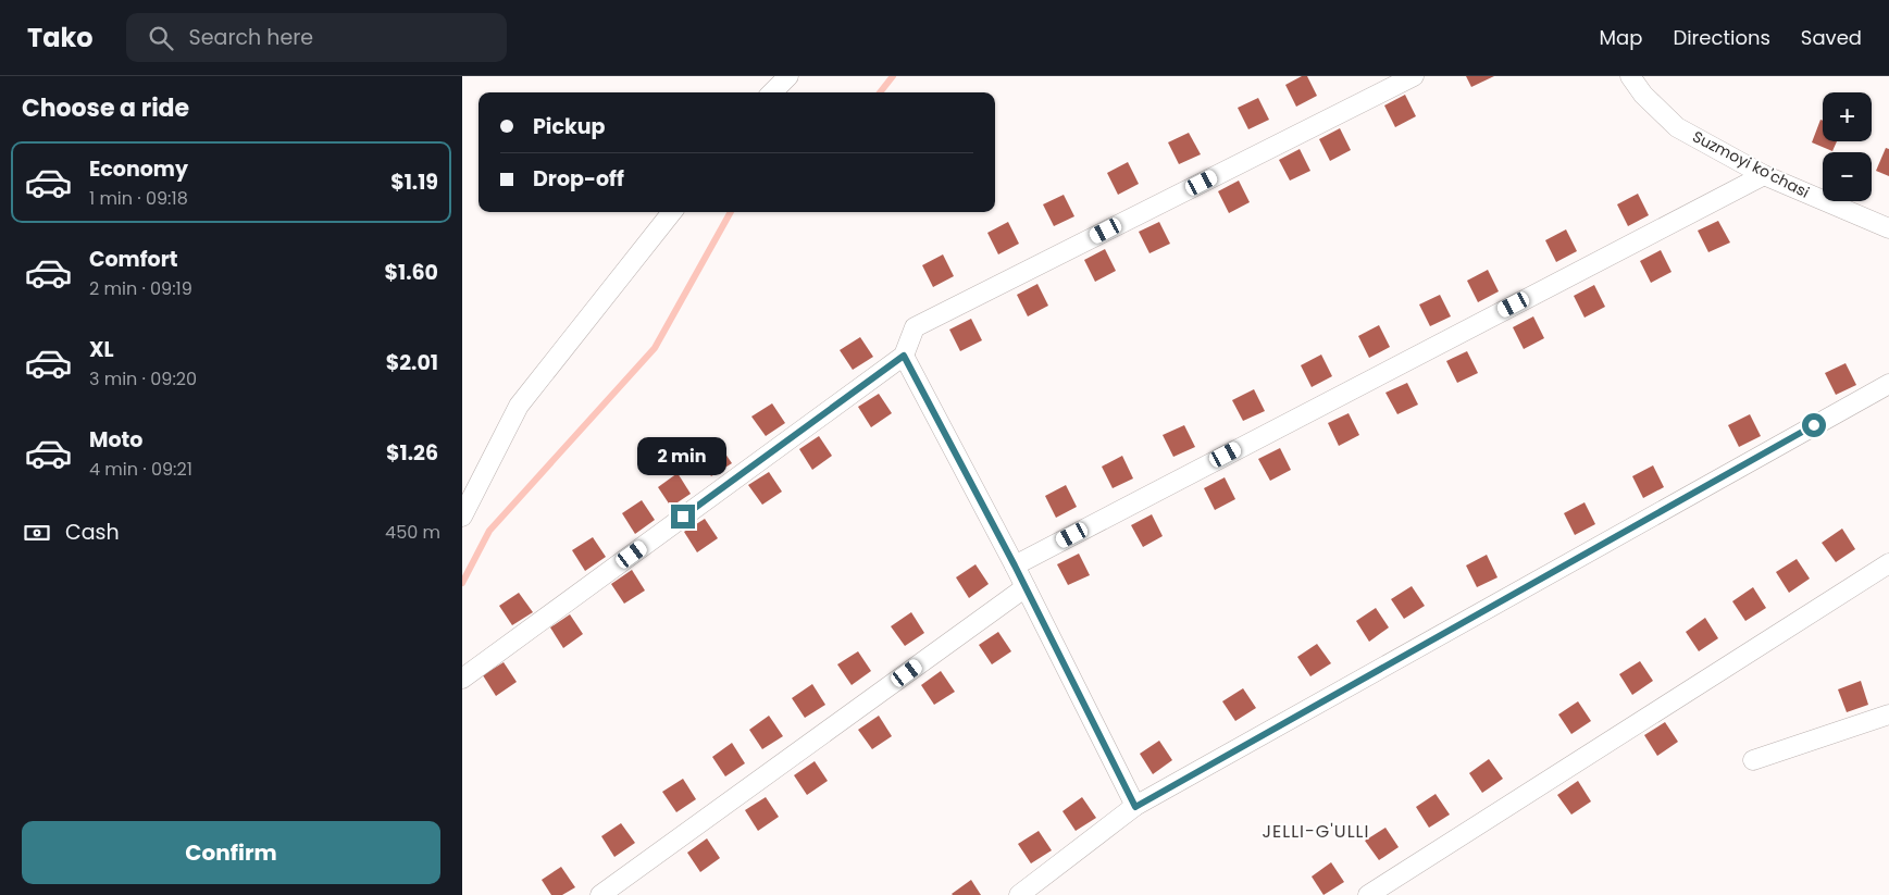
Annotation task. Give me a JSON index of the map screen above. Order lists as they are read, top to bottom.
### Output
{
  "streets": {
    "street": ["Suzmoyi ko'chasi"]
  },
  "districts": ["JELLI-G'ULLI"],
  "page": {
    "header": "Tako",
    "search": "Search here",
    "nav": ["Map", "Directions", "Saved"],
    "heading": "Choose a ride",
    "map_buttons": ["+", "−"],
    "banner": ["Pickup", "Drop-off"],
    "list": [
      {
        "name": "Economy",
        "note": "1 min · 09:18",
        "value": "$1.19"
      },
      {
        "name": "Comfort",
        "note": "2 min · 09:19",
        "value": "$1.60"
      },
      {
        "name": "XL",
        "note": "3 min · 09:20",
        "value": "$2.01"
      },
      {
        "name": "Moto",
        "note": "4 min · 09:21",
        "value": "$1.26"
      }
    ],
    "bubble": "2 min",
    "pay": ["Cash", "450 m"],
    "buttons": "Confirm"
  }
}
